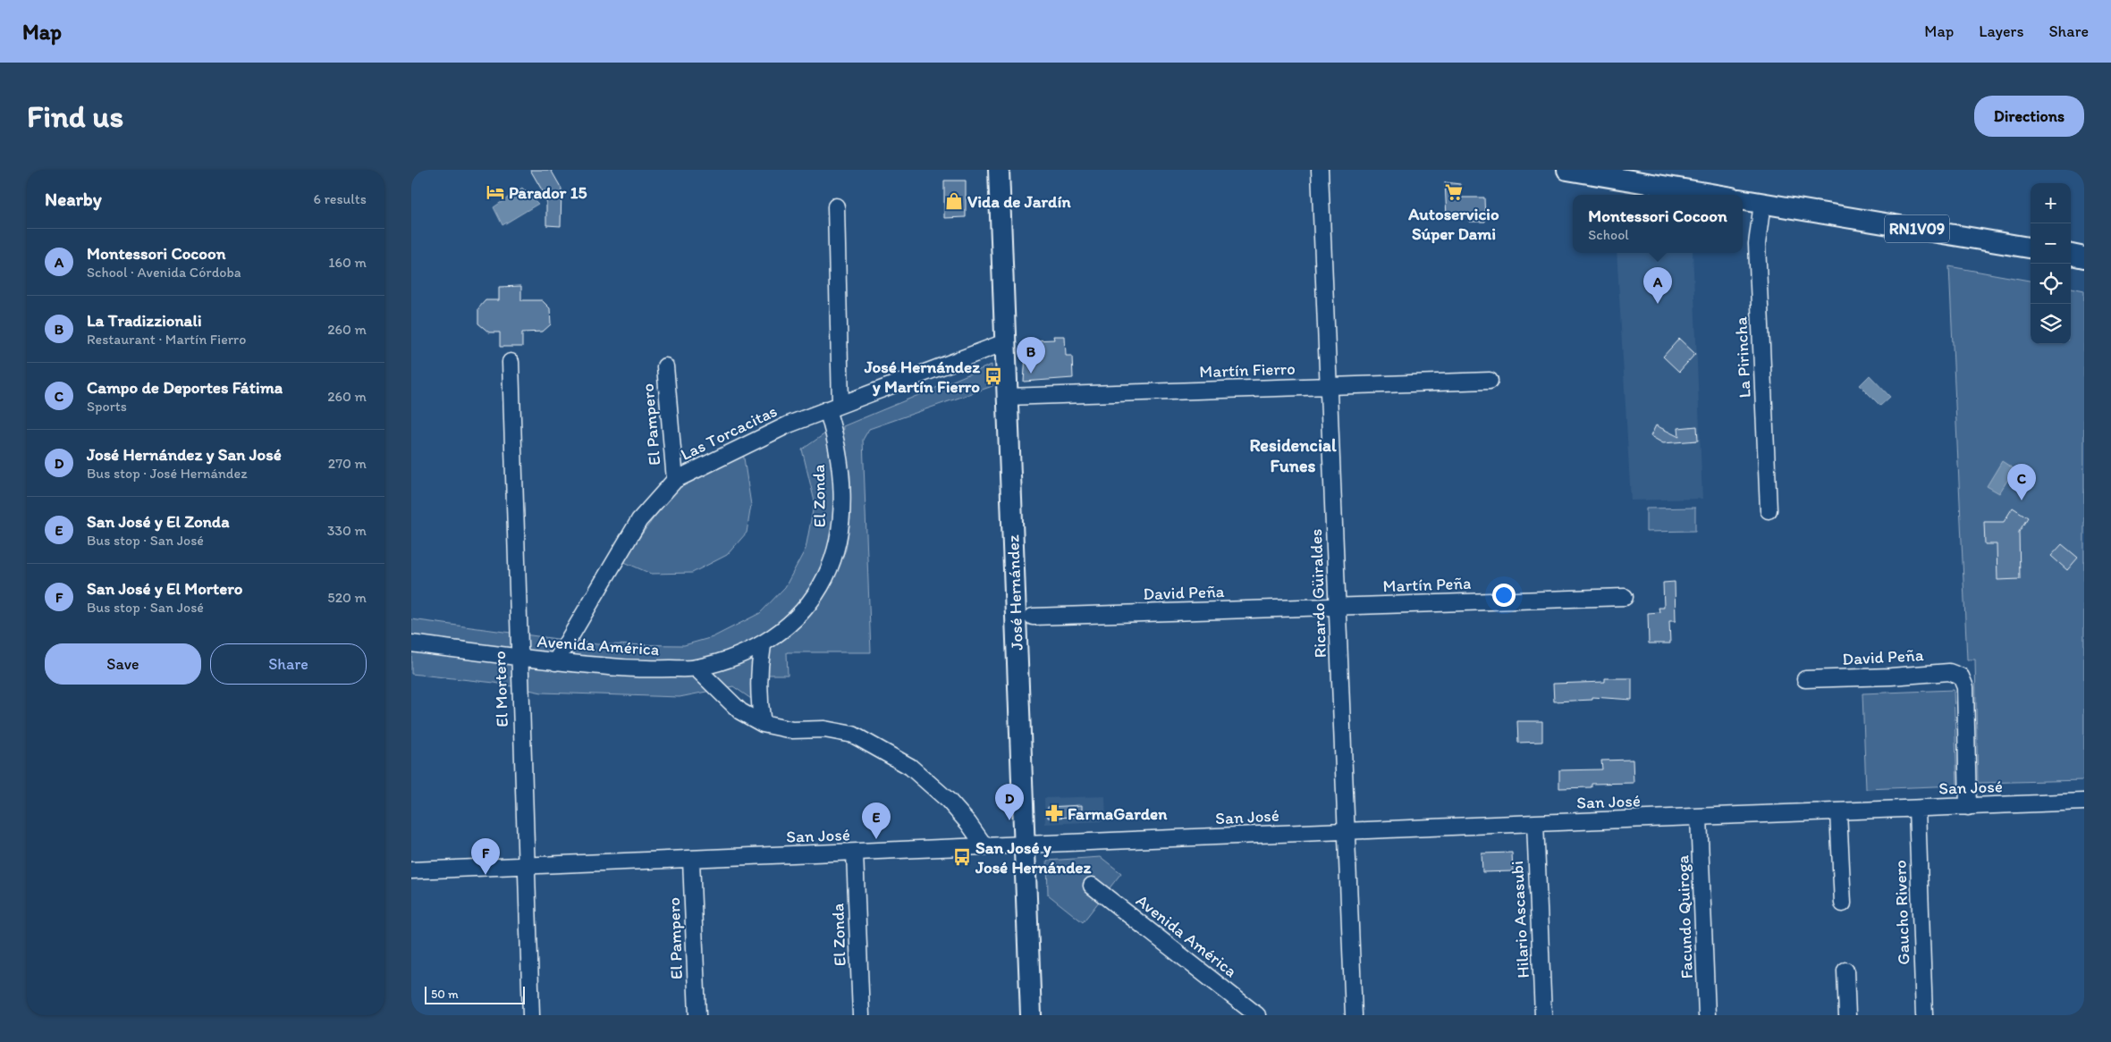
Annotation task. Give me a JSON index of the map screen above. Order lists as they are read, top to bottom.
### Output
{
  "streets": {
    "main road": ["RN1V09", "José Hernández"],
    "street": [
      "La Pirincha",
      "Martín Fierro",
      "El Pampero",
      "Las Torcacitas",
      "El Zonda",
      "Martín Peña",
      "David Peña",
      "Ricardo Güiraldes",
      "Avenida América",
      "El Mortero",
      "San José",
      "Gaucho Rivero",
      "Facundo Quiroga",
      "Hilario Ascasubi"
    ]
  },
  "crossings": [
    ["RN1V09", "La Pirincha"],
    ["Martín Fierro", "José Hernández"],
    ["Martín Fierro", "Ricardo Güiraldes"],
    ["El Pampero", "Las Torcacitas"],
    ["El Pampero", "San José"],
    ["Las Torcacitas", "El Zonda"],
    ["Las Torcacitas", "José Hernández"],
    ["Las Torcacitas", "Avenida América"],
    ["El Zonda", "Avenida América"],
    ["El Zonda", "San José"],
    ["Martín Peña", "David Peña"],
    ["Martín Peña", "Ricardo Güiraldes"],
    ["José Hernández", "San José"],
    ["David Peña", "Ricardo Güiraldes"],
    ["David Peña", "San José"],
    ["Ricardo Güiraldes", "San José"],
    ["Avenida América", "El Mortero"],
    ["El Mortero", "San José"],
    ["San José", "Gaucho Rivero"],
    ["San José", "Facundo Quiroga"],
    ["San José", "Hilario Ascasubi"]
  ],
  "districts": ["Residencial Funes"],
  "places": {
    "hotel": ["Parador 15"],
    "supermarket": ["Autoservicio Súper Dami"],
    "shop": ["Vida de Jardín"],
    "bus stop": ["José Hernández y Martín Fierro", "San José y José Hernández"],
    "pharmacy": ["FarmaGarden"]
  },
  "scale_bar": "50 m",
  "page": {
    "header": "Map",
    "nav": ["Map", "Layers", "Share"],
    "buttons": [
      "Directions",
      ["Save", "Share"]
    ],
    "title": "Find us",
    "heading": ["Nearby", "6 results"],
    "map_buttons": ["+", "−"],
    "popup": ["Montessori Cocoon", "School"],
    "list": [
      {
        "mark": "A",
        "name": "Montessori Cocoon",
        "note": "School · Avenida Córdoba",
        "value": "160 m"
      },
      {
        "mark": "B",
        "name": "La Tradizzionali",
        "note": "Restaurant · Martín Fierro",
        "value": "260 m"
      },
      {
        "mark": "C",
        "name": "Campo de Deportes Fátima",
        "note": "Sports",
        "value": "260 m"
      },
      {
        "mark": "D",
        "name": "José Hernández y San José",
        "note": "Bus stop · José Hernández",
        "value": "270 m"
      },
      {
        "mark": "E",
        "name": "San José y El Zonda",
        "note": "Bus stop · San José",
        "value": "330 m"
      },
      {
        "mark": "F",
        "name": "San José y El Mortero",
        "note": "Bus stop · San José",
        "value": "520 m"
      }
    ],
    "pins": [
      "A",
      "B",
      "C",
      "D",
      "E",
      "F"
    ],
    "scale": "50 m"
  }
}
